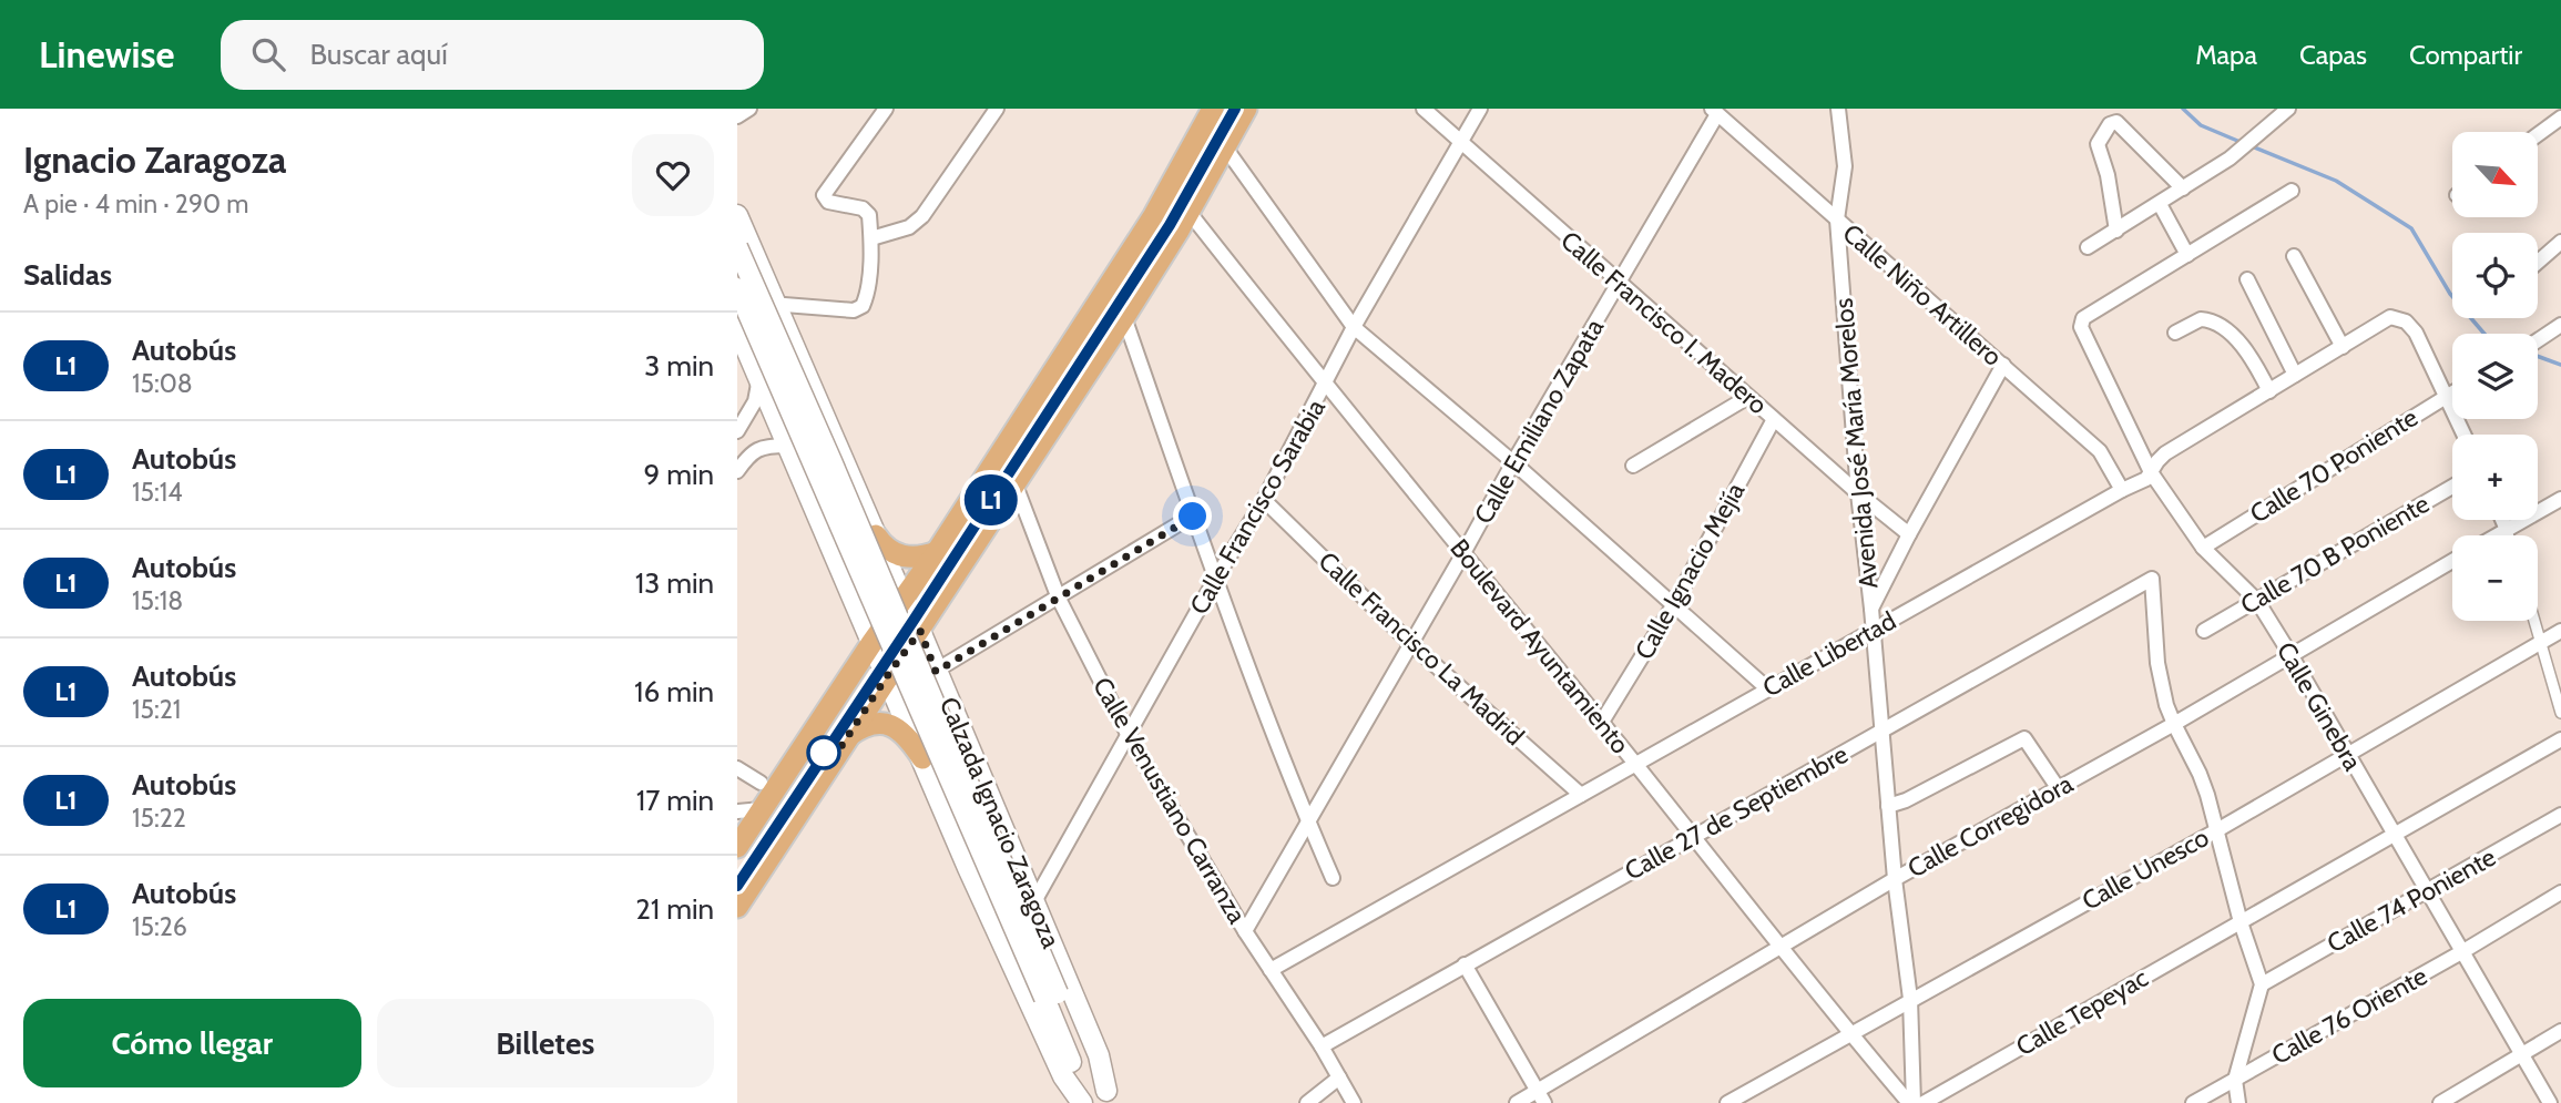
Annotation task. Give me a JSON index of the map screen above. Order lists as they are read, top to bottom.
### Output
{
  "streets": {
    "main road": ["Calzada Ignacio Zaragoza"],
    "street": [
      "Calle Niño Artillero",
      "Calle Francisco I. Madero",
      "Calle Emiliano Zapata",
      "Avenida José María Morelos",
      "Calle 70 Poniente",
      "Calle Francisco Sarabia",
      "Calle 70 B Poniente",
      "Calle Ignacio Mejía",
      "Boulevard Ayuntamiento",
      "Calle Francisco La Madrid",
      "Calle Libertad",
      "Calle Ginebra",
      "Calle Venustiano Carranza",
      "Calle 27 de Septiembre",
      "Calle Corregidora",
      "Calle Unesco",
      "Calle 74 Poniente",
      "Calle Tepeyac",
      "Calle 76 Oriente"
    ]
  },
  "crossings": [
    ["Calle Niño Artillero", "Calle Emiliano Zapata"],
    ["Calle Niño Artillero", "Avenida José María Morelos"],
    ["Calle Niño Artillero", "Calle Libertad"],
    ["Calle Francisco I. Madero", "Calle Emiliano Zapata"],
    ["Calle Francisco I. Madero", "Avenida José María Morelos"],
    ["Calle Francisco I. Madero", "Calle Francisco Sarabia"],
    ["Calle Francisco I. Madero", "Calle Ignacio Mejía"],
    ["Calle Emiliano Zapata", "Boulevard Ayuntamiento"],
    ["Calle Emiliano Zapata", "Calle Francisco La Madrid"],
    ["Calle Emiliano Zapata", "Calle Venustiano Carranza"],
    ["Avenida José María Morelos", "Boulevard Ayuntamiento"],
    ["Avenida José María Morelos", "Calle Libertad"],
    ["Avenida José María Morelos", "Calle 27 de Septiembre"],
    ["Avenida José María Morelos", "Calle Corregidora"],
    ["Avenida José María Morelos", "Calle Unesco"],
    ["Calle 70 Poniente", "Calle Libertad"],
    ["Calle 70 Poniente", "Calle Ginebra"],
    ["Calle Francisco Sarabia", "Boulevard Ayuntamiento"],
    ["Calle Francisco Sarabia", "Calle Francisco La Madrid"],
    ["Calle Francisco Sarabia", "Calle Venustiano Carranza"],
    ["Calle Francisco Sarabia", "Calzada Ignacio Zaragoza"],
    ["Calle 70 B Poniente", "Calle Ginebra"],
    ["Calle Ignacio Mejía", "Boulevard Ayuntamiento"],
    ["Boulevard Ayuntamiento", "Calle Libertad"],
    ["Boulevard Ayuntamiento", "Calle 27 de Septiembre"],
    ["Boulevard Ayuntamiento", "Calle Corregidora"],
    ["Boulevard Ayuntamiento", "Calle Unesco"],
    ["Calle Francisco La Madrid", "Calle Libertad"],
    ["Calle Libertad", "Calle Ginebra"],
    ["Calle Libertad", "Calle Venustiano Carranza"],
    ["Calle Ginebra", "Calle Corregidora"],
    ["Calle Ginebra", "Calle Unesco"],
    ["Calle Ginebra", "Calle 74 Poniente"],
    ["Calle Ginebra", "Calle Tepeyac"],
    ["Calle Ginebra", "Calle 76 Oriente"],
    ["Calle Venustiano Carranza", "Calle 27 de Septiembre"],
    ["Calle 27 de Septiembre", "Calle Corregidora"]
  ],
  "lines": ["bus line L1"],
  "north": "bottom right",
  "page": {
    "header": "Linewise",
    "search": "Buscar aquí",
    "nav": ["Mapa", "Capas", "Compartir"],
    "heading": [
      ["Ignacio Zaragoza", "A pie · 4 min · 290 m"],
      "Salidas"
    ],
    "on_map": "L1",
    "map_buttons": ["+", "−"],
    "list": [
      {
        "mark": "L1",
        "name": "Autobús",
        "note": "15:08",
        "value": "3 min"
      },
      {
        "mark": "L1",
        "name": "Autobús",
        "note": "15:14",
        "value": "9 min"
      },
      {
        "mark": "L1",
        "name": "Autobús",
        "note": "15:18",
        "value": "13 min"
      },
      {
        "mark": "L1",
        "name": "Autobús",
        "note": "15:21",
        "value": "16 min"
      },
      {
        "mark": "L1",
        "name": "Autobús",
        "note": "15:22",
        "value": "17 min"
      },
      {
        "mark": "L1",
        "name": "Autobús",
        "note": "15:26",
        "value": "21 min"
      }
    ],
    "buttons": ["Cómo llegar", "Billetes"]
  }
}
